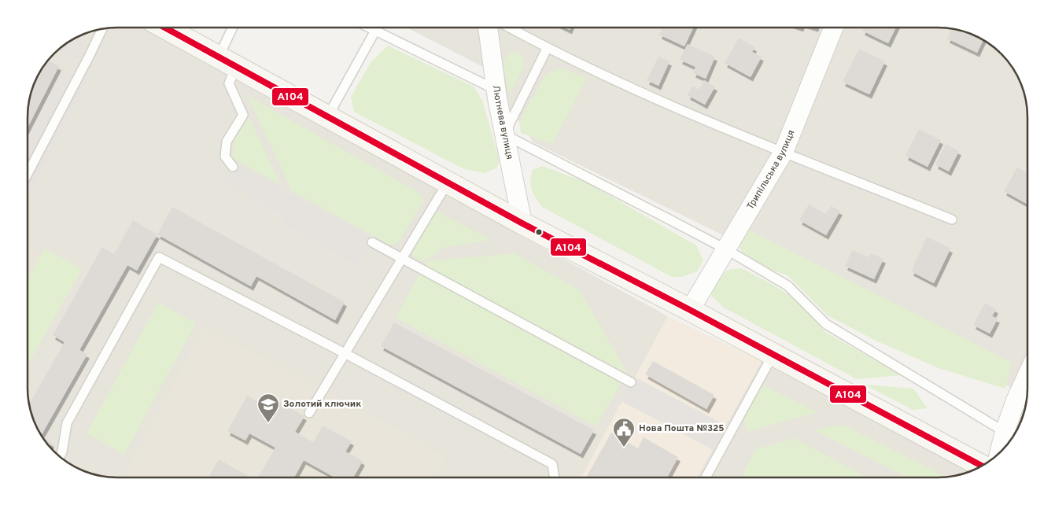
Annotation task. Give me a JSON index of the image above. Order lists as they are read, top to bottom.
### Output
{
  "streets": {
    "street": ["Лютнева вулиця", "Трипільська вулиця"]
  },
  "places": {
    "school or university": ["Золотий ключик"],
    "public building": ["Нова Пошта №325"]
  },
  "lines": ["transit line А104"]
}
